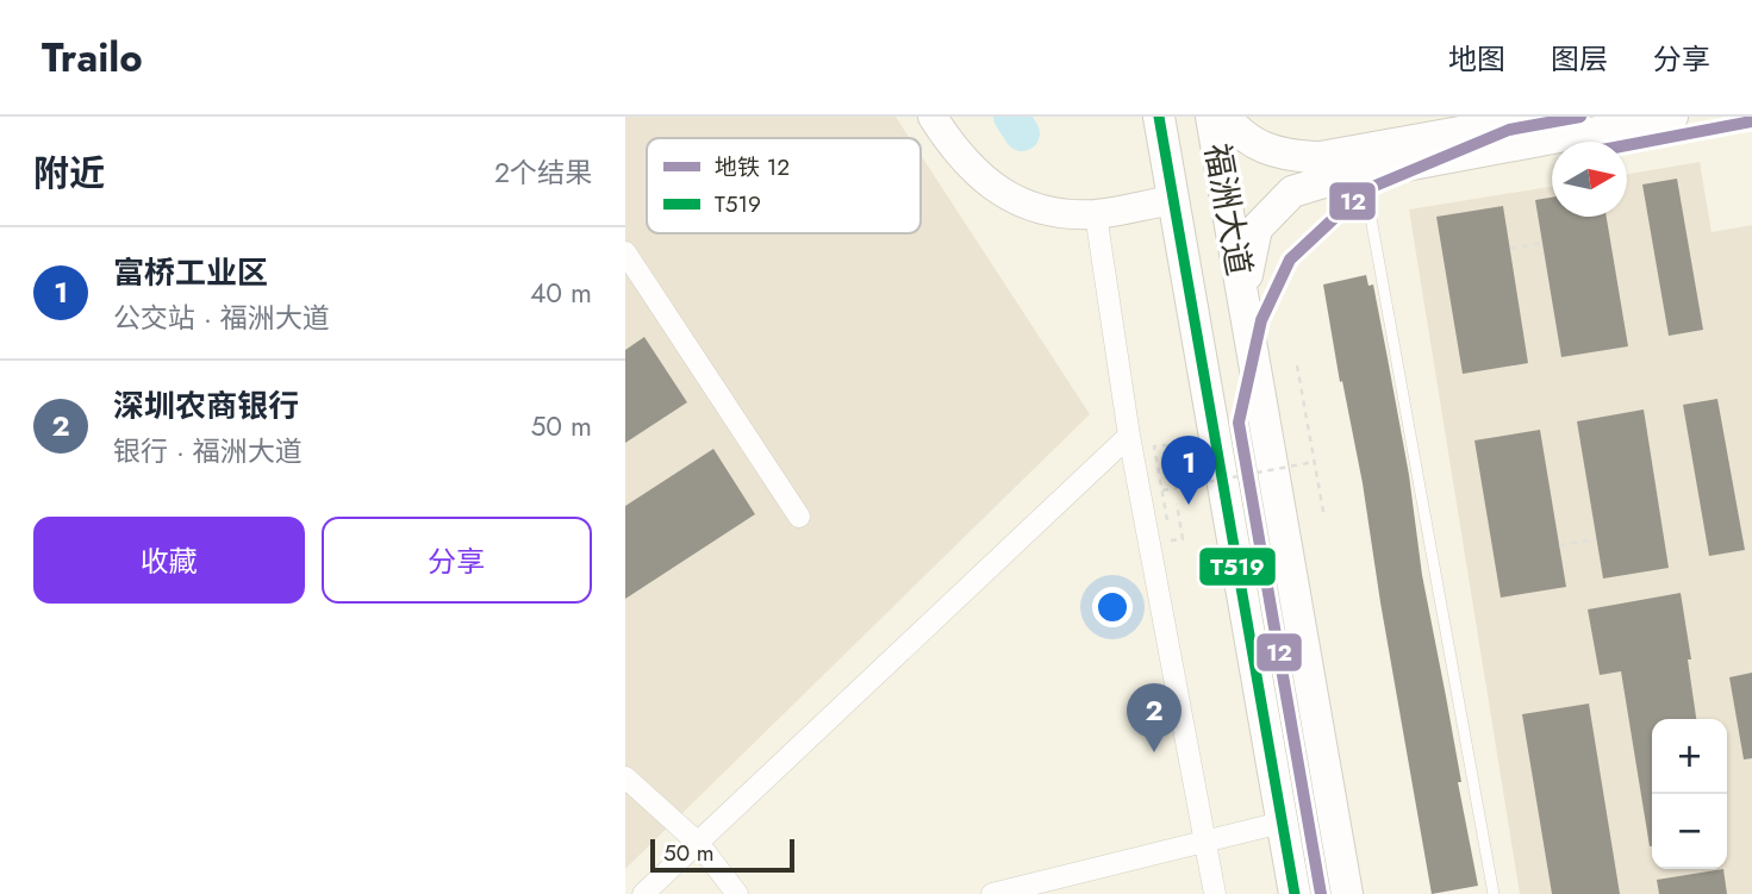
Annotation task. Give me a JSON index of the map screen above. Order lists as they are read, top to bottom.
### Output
{
  "streets": {
    "main road": ["福洲大道"]
  },
  "lines": ["metro line 12", "transit line T519"],
  "legend": ["地铁 12", "T519"],
  "scale_bar": "50 m",
  "north": "right",
  "page": {
    "header": "Trailo",
    "nav": ["地图", "图层", "分享"],
    "heading": ["附近", "2个结果"],
    "list": [
      {
        "mark": "1",
        "name": "富桥工业区",
        "note": "公交站 · 福洲大道",
        "value": "40 m"
      },
      {
        "mark": "2",
        "name": "深圳农商银行",
        "note": "银行 · 福洲大道",
        "value": "50 m"
      }
    ],
    "pins": ["1", "2"],
    "buttons": ["收藏", "分享"],
    "map_buttons": ["+", "−"],
    "scale": "50 m"
  }
}
